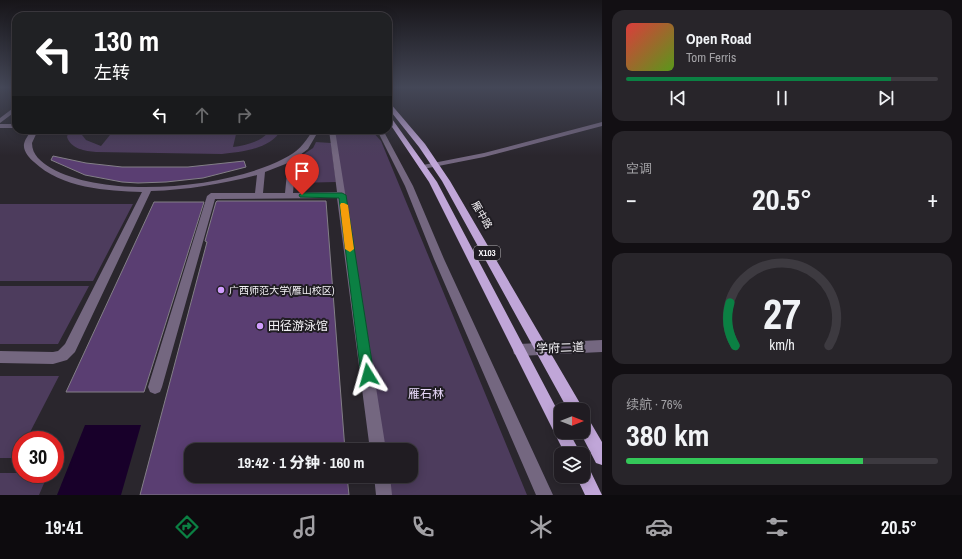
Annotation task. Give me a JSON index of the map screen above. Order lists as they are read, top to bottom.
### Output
{
  "streets": {
    "main road": ["雁中路", "X103"],
    "street": ["学府二道"]
  },
  "crossings": [
    ["雁中路", "学府二道"],
    ["X103", "学府二道"]
  ],
  "parks": ["雁石林"],
  "places": ["广西师范大学(雁山校区)", "田径游泳馆"],
  "north": "right",
  "page": {
    "turn": ["130 m", "左转"],
    "song": ["Open Road", "Tom Ferris"],
    "tile": [
      "空调",
      ["续航 · 76%", "380 km"]
    ],
    "heat": ["−", "20.5°", "+"],
    "limit": "30",
    "trip": "19:42 · 1 分钟 · 160 m",
    "tabs": ["19:41", "20.5°"],
    "gauge": ["27", "km/h"]
  }
}
